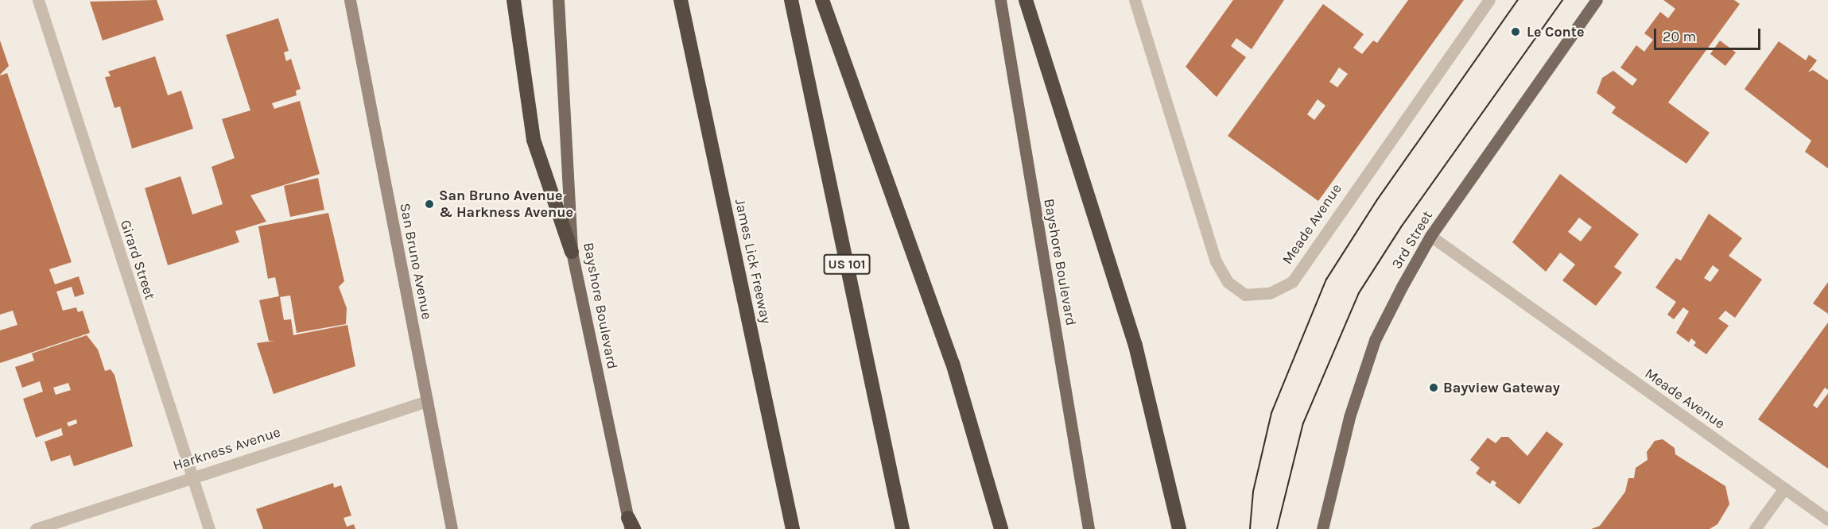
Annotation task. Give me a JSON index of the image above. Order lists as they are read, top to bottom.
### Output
{
  "streets": {
    "highway": ["James Lick Freeway", "US 101"],
    "main road": ["3rd Street", "San Bruno Avenue", "Bayshore Boulevard"],
    "street": ["Meade Avenue", "Girard Street", "Harkness Avenue"]
  },
  "crossings": [
    ["Meade Avenue", "3rd Street"],
    ["Girard Street", "Harkness Avenue"],
    ["San Bruno Avenue", "Harkness Avenue"]
  ],
  "places": ["Le Conte", "San Bruno Avenue & Harkness Avenue", "Bayview Gateway"],
  "scale_bar": "20 m"
}
